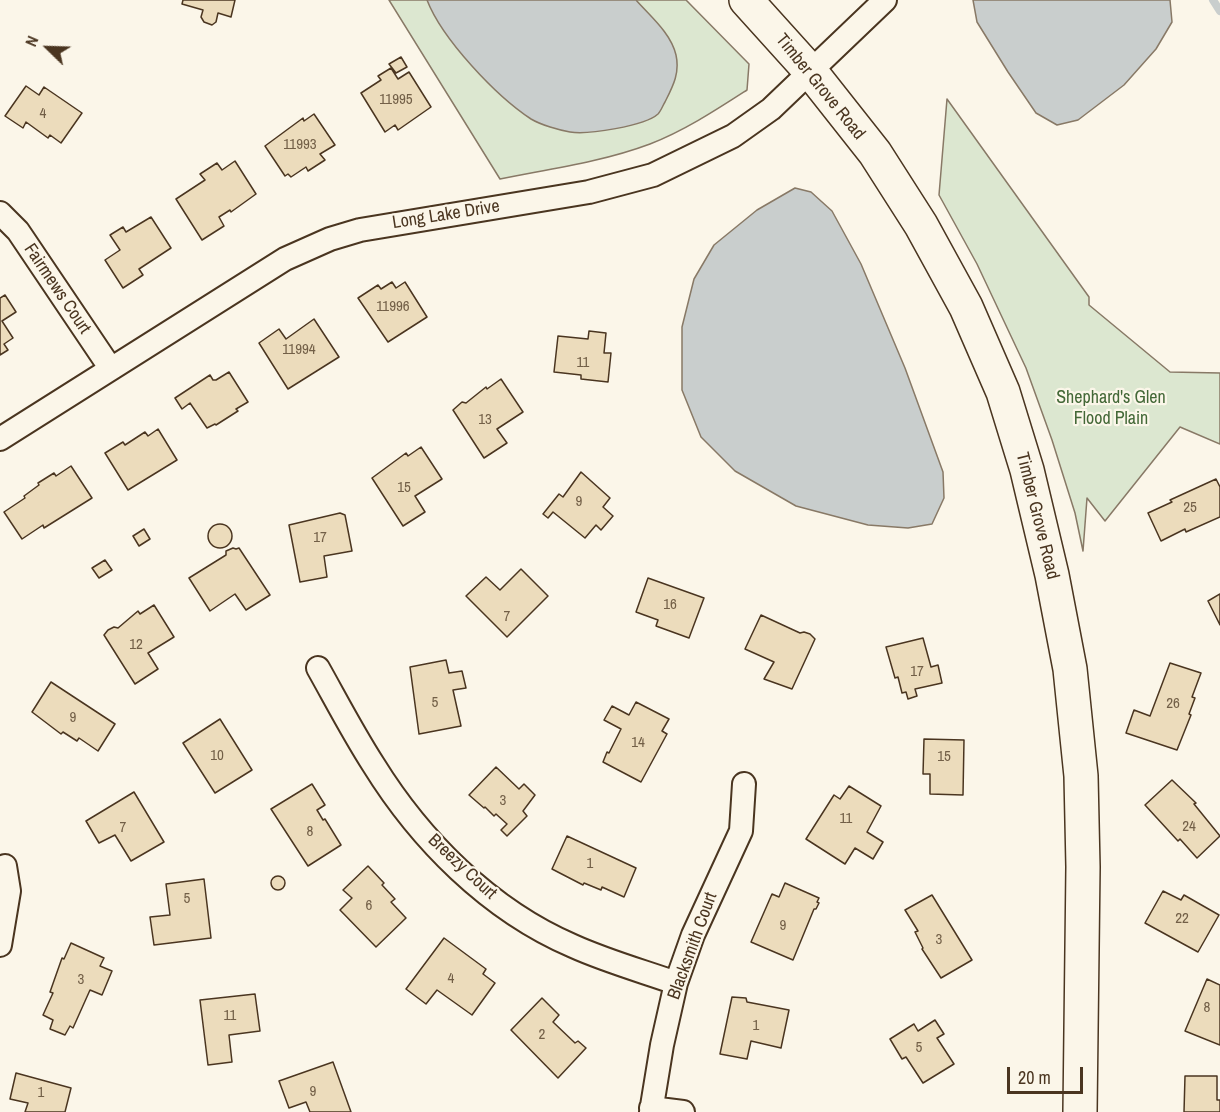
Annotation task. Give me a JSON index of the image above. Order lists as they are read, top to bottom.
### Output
{
  "streets": {
    "street": [
      "Timber Grove Road",
      "Long Lake Drive",
      "Fairmews Court",
      "Breezy Court",
      "Blacksmith Court"
    ]
  },
  "crossings": [
    ["Timber Grove Road", "Long Lake Drive"],
    ["Long Lake Drive", "Fairmews Court"],
    ["Breezy Court", "Blacksmith Court"]
  ],
  "parks": ["Shephard's Glen Flood Plain"],
  "house_numbers": [
    "11995",
    "4",
    "11993",
    "11996",
    "11994",
    "11",
    "13",
    "15",
    "9",
    "25",
    "17",
    "16",
    "7",
    "12",
    "17",
    "5",
    "26",
    "9",
    "14",
    "10",
    "15",
    "3",
    "11",
    "24",
    "7",
    "8",
    "1",
    "5",
    "6",
    "22",
    "9",
    "3",
    "4",
    "3",
    "8",
    "11",
    "1",
    "2",
    "5",
    "9",
    "1"
  ],
  "scale_bar": "20 m",
  "north": "top left"
}
